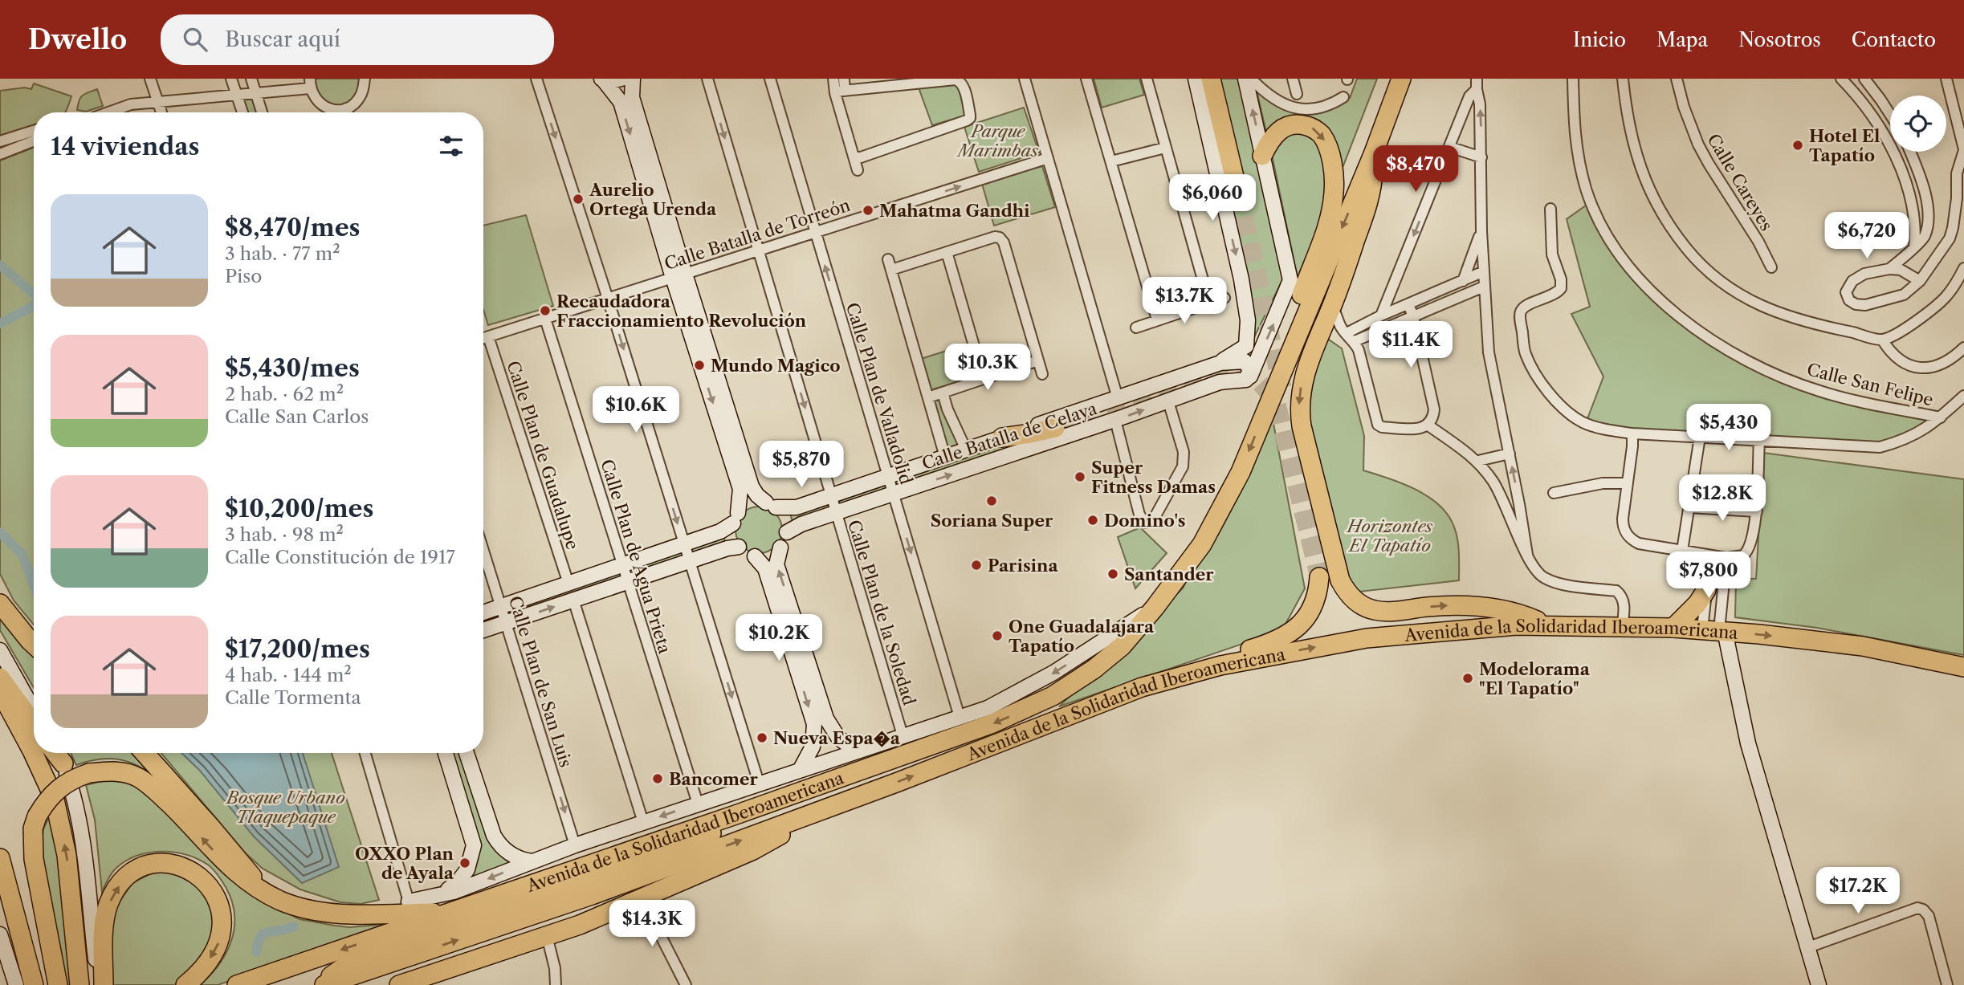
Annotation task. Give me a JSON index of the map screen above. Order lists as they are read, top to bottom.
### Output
{
  "streets": {
    "highway": ["Avenida de la Solidaridad Iberoamericana"],
    "street": [
      "Calle Careyes",
      "Calle Batalla de Torreón",
      "Calle San Felipe",
      "Calle Plan de Valladolid",
      "Calle Batalla de Celaya",
      "Calle Plan de Guadalupe",
      "Calle Plan de Agua Prieta",
      "Calle Plan de la Soledad",
      "Calle Plan de San Luis"
    ]
  },
  "crossings": [
    ["Calle Batalla de Torreón", "Calle Plan de Valladolid"],
    ["Calle Batalla de Torreón", "Calle Plan de Guadalupe"],
    ["Calle Batalla de Torreón", "Calle Plan de Agua Prieta"],
    ["Calle Batalla de Torreón", "Calle Plan de la Soledad"],
    ["Calle Plan de Valladolid", "Calle Batalla de Celaya"],
    ["Calle Batalla de Celaya", "Calle Plan de la Soledad"]
  ],
  "one_way": ["Calle Batalla de Torreón"],
  "parks": ["Parque Marimbas", "Horizontes El Tapatío", "Bosque Urbano Tlaquepaque"],
  "places": [
    "Hotel El Tapatío",
    "Aurelio Ortega Urenda",
    "Mahatma Gandhi",
    "Recaudadora Fraccionamiento Revolución",
    "Mundo Magico",
    "Super Fitness Damas",
    "Soriana Super",
    "Domino's",
    "Parisina",
    "Santander",
    "One Guadalajara Tapatío",
    "Modelorama \"El Tapatío\"",
    "Nueva Espa�a",
    "Bancomer",
    "OXXO Plan de Ayala"
  ],
  "page": {
    "header": "Dwello",
    "search": "Buscar aquí",
    "nav": [
      "Inicio",
      "Mapa",
      "Nosotros",
      "Contacto"
    ],
    "heading": "14 viviendas",
    "price": [
      "$8,470",
      "$6,060",
      "$6,720",
      "$13.7K",
      "$11.4K",
      "$10.3K",
      "$10.6K",
      "$5,430",
      "$5,870",
      "$12.8K",
      "$7,800",
      "$10.2K",
      "$17.2K",
      "$14.3K"
    ],
    "list": [
      {
        "name": "$8,470/mes",
        "note": "3 hab. · 77 m² · Piso"
      },
      {
        "name": "$5,430/mes",
        "note": "2 hab. · 62 m² · Calle San Carlos"
      },
      {
        "name": "$10,200/mes",
        "note": "3 hab. · 98 m² · Calle Constitución de 1917"
      },
      {
        "name": "$17,200/mes",
        "note": "4 hab. · 144 m² · Calle Tormenta"
      }
    ]
  }
}
